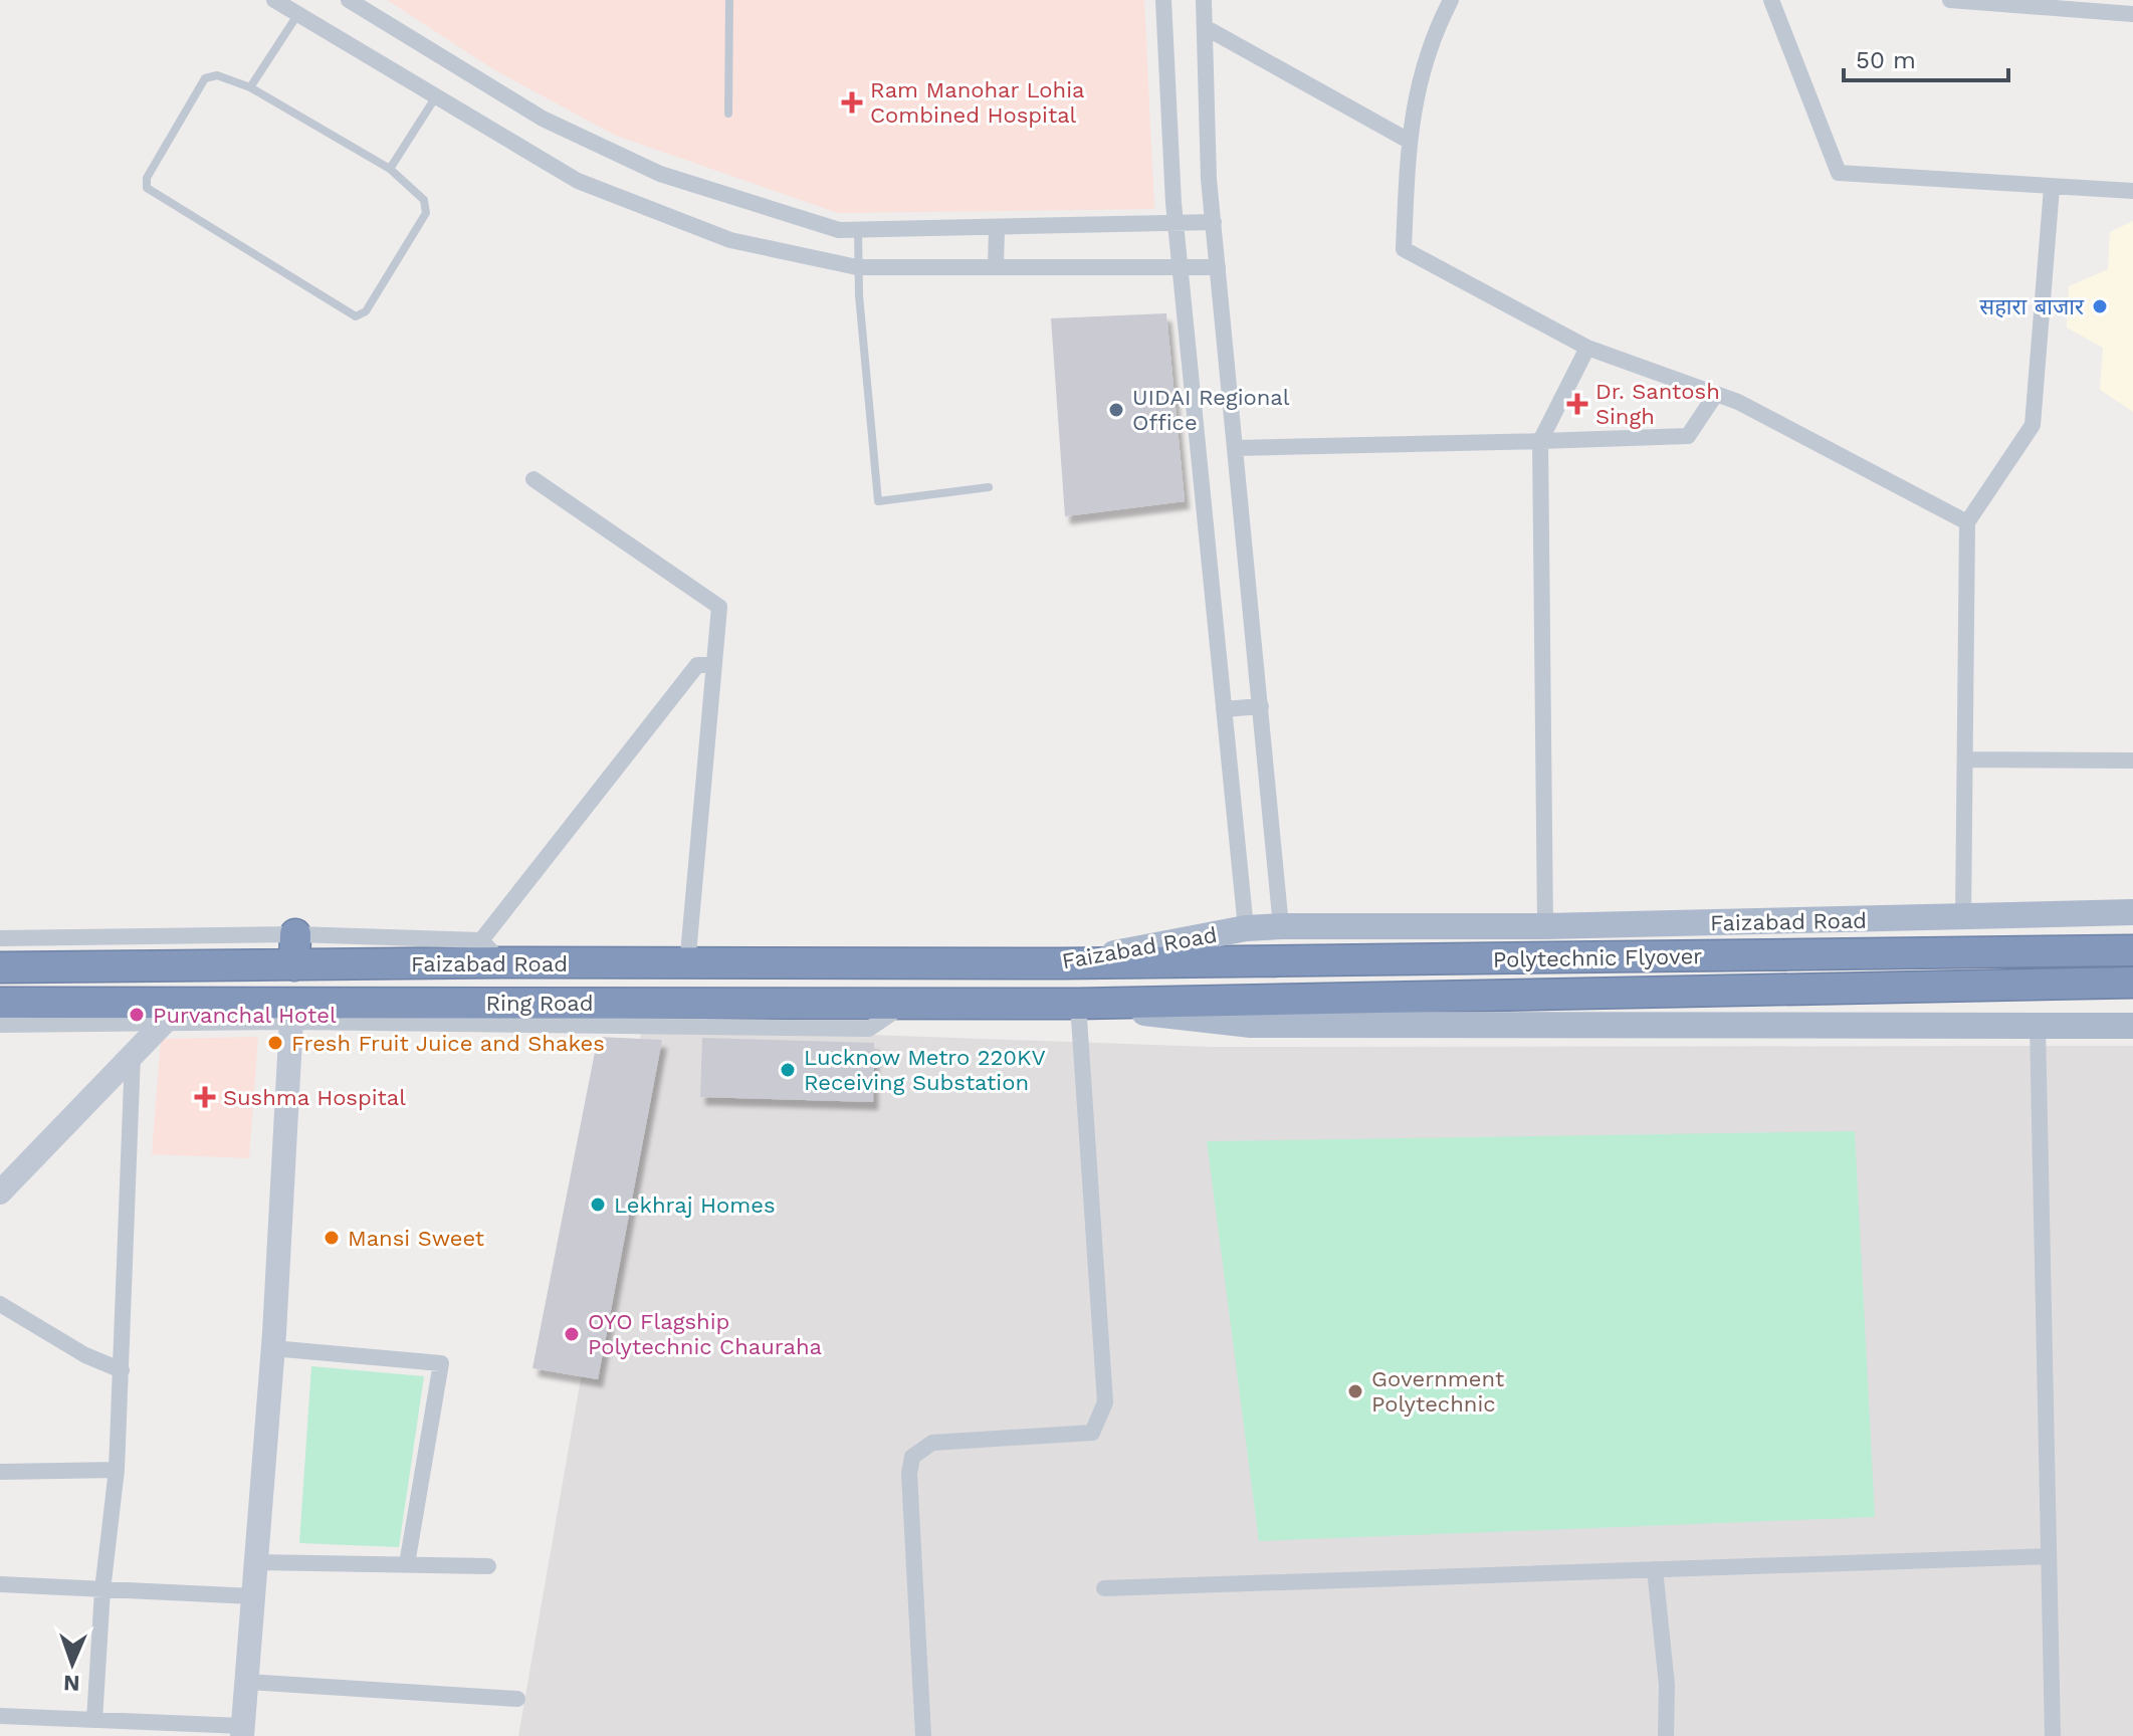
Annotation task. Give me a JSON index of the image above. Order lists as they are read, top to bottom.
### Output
{
  "streets": {
    "highway": ["Faizabad Road", "Polytechnic Flyover", "Ring Road"]
  },
  "crossings": [
    ["Faizabad Road", "Polytechnic Flyover"],
    ["Faizabad Road", "Ring Road"],
    ["Polytechnic Flyover", "Ring Road"]
  ],
  "places": {
    "health": ["Ram Manohar Lohia Combined Hospital", "Dr. Santosh Singh", "Sushma Hospital"],
    "other": [
      "सहारा बाजार",
      "UIDAI Regional Office",
      "Purvanchal Hotel",
      "Fresh Fruit Juice and Shakes",
      "Lucknow Metro 220KV Receiving Substation",
      "Lekhraj Homes",
      "Mansi Sweet",
      "OYO Flagship Polytechnic Chauraha",
      "Government Polytechnic"
    ]
  },
  "scale_bar": "50 m",
  "north": "bottom"
}
